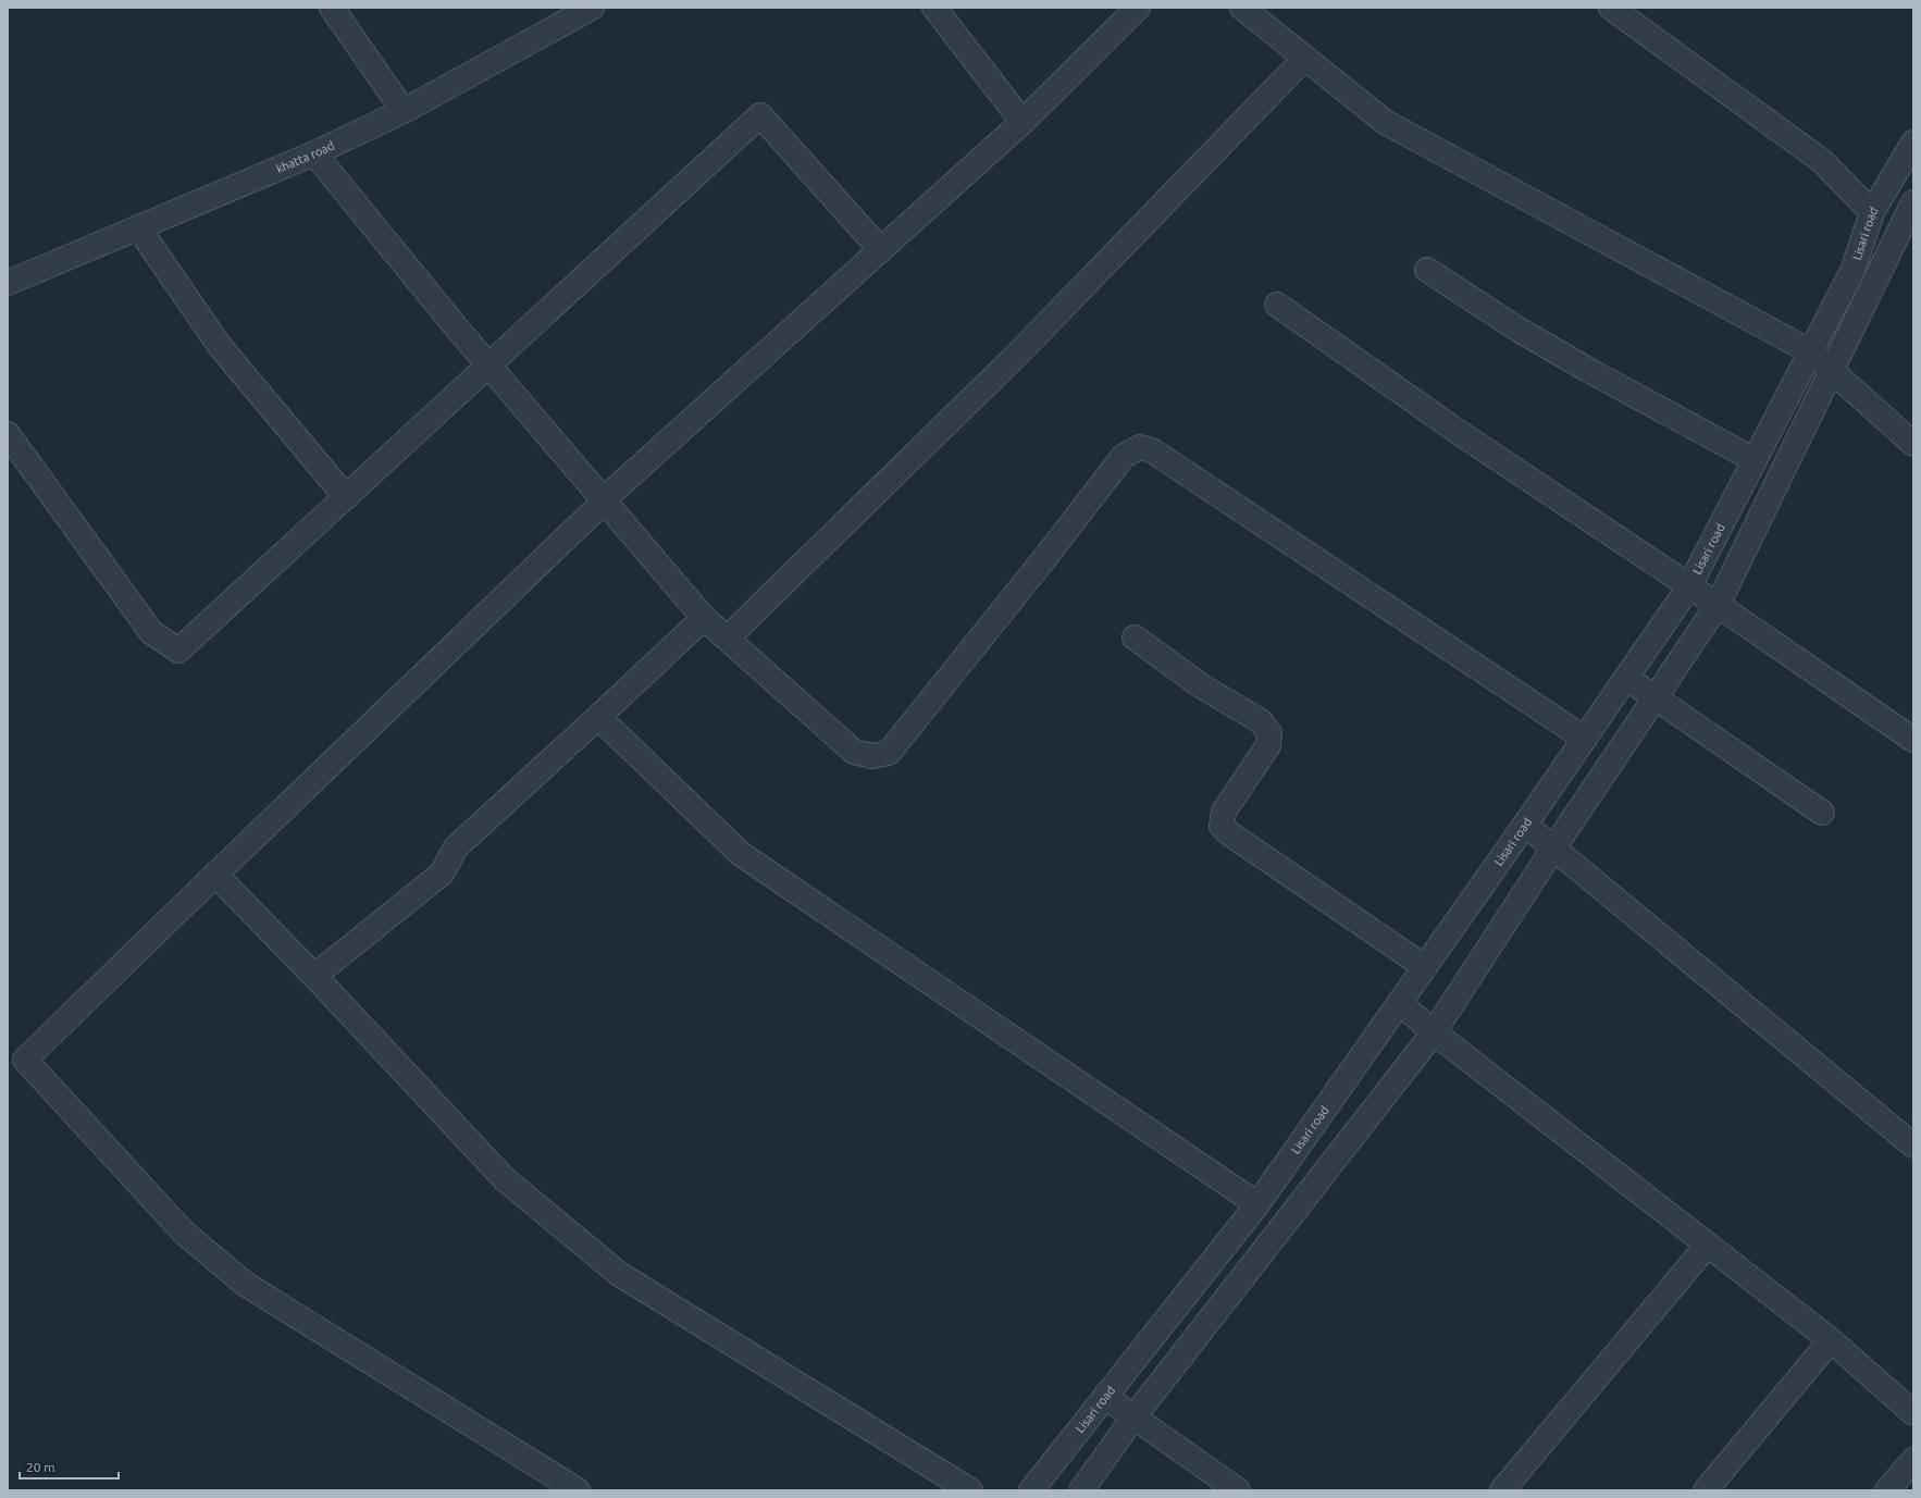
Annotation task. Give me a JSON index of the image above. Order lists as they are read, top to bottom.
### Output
{
  "streets": {
    "street": ["khatta road", "Lisari road"]
  },
  "scale_bar": "20 m"
}
